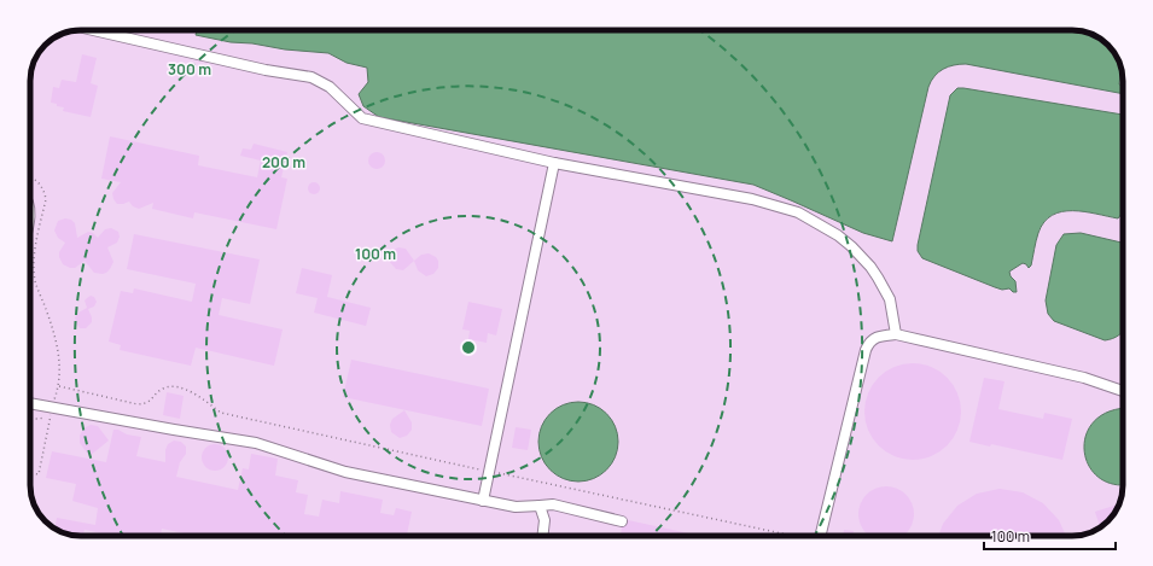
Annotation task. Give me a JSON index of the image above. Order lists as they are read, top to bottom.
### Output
{
  "scale_bar": "100 m",
  "rings": ["300 m", "200 m", "100 m"]
}
